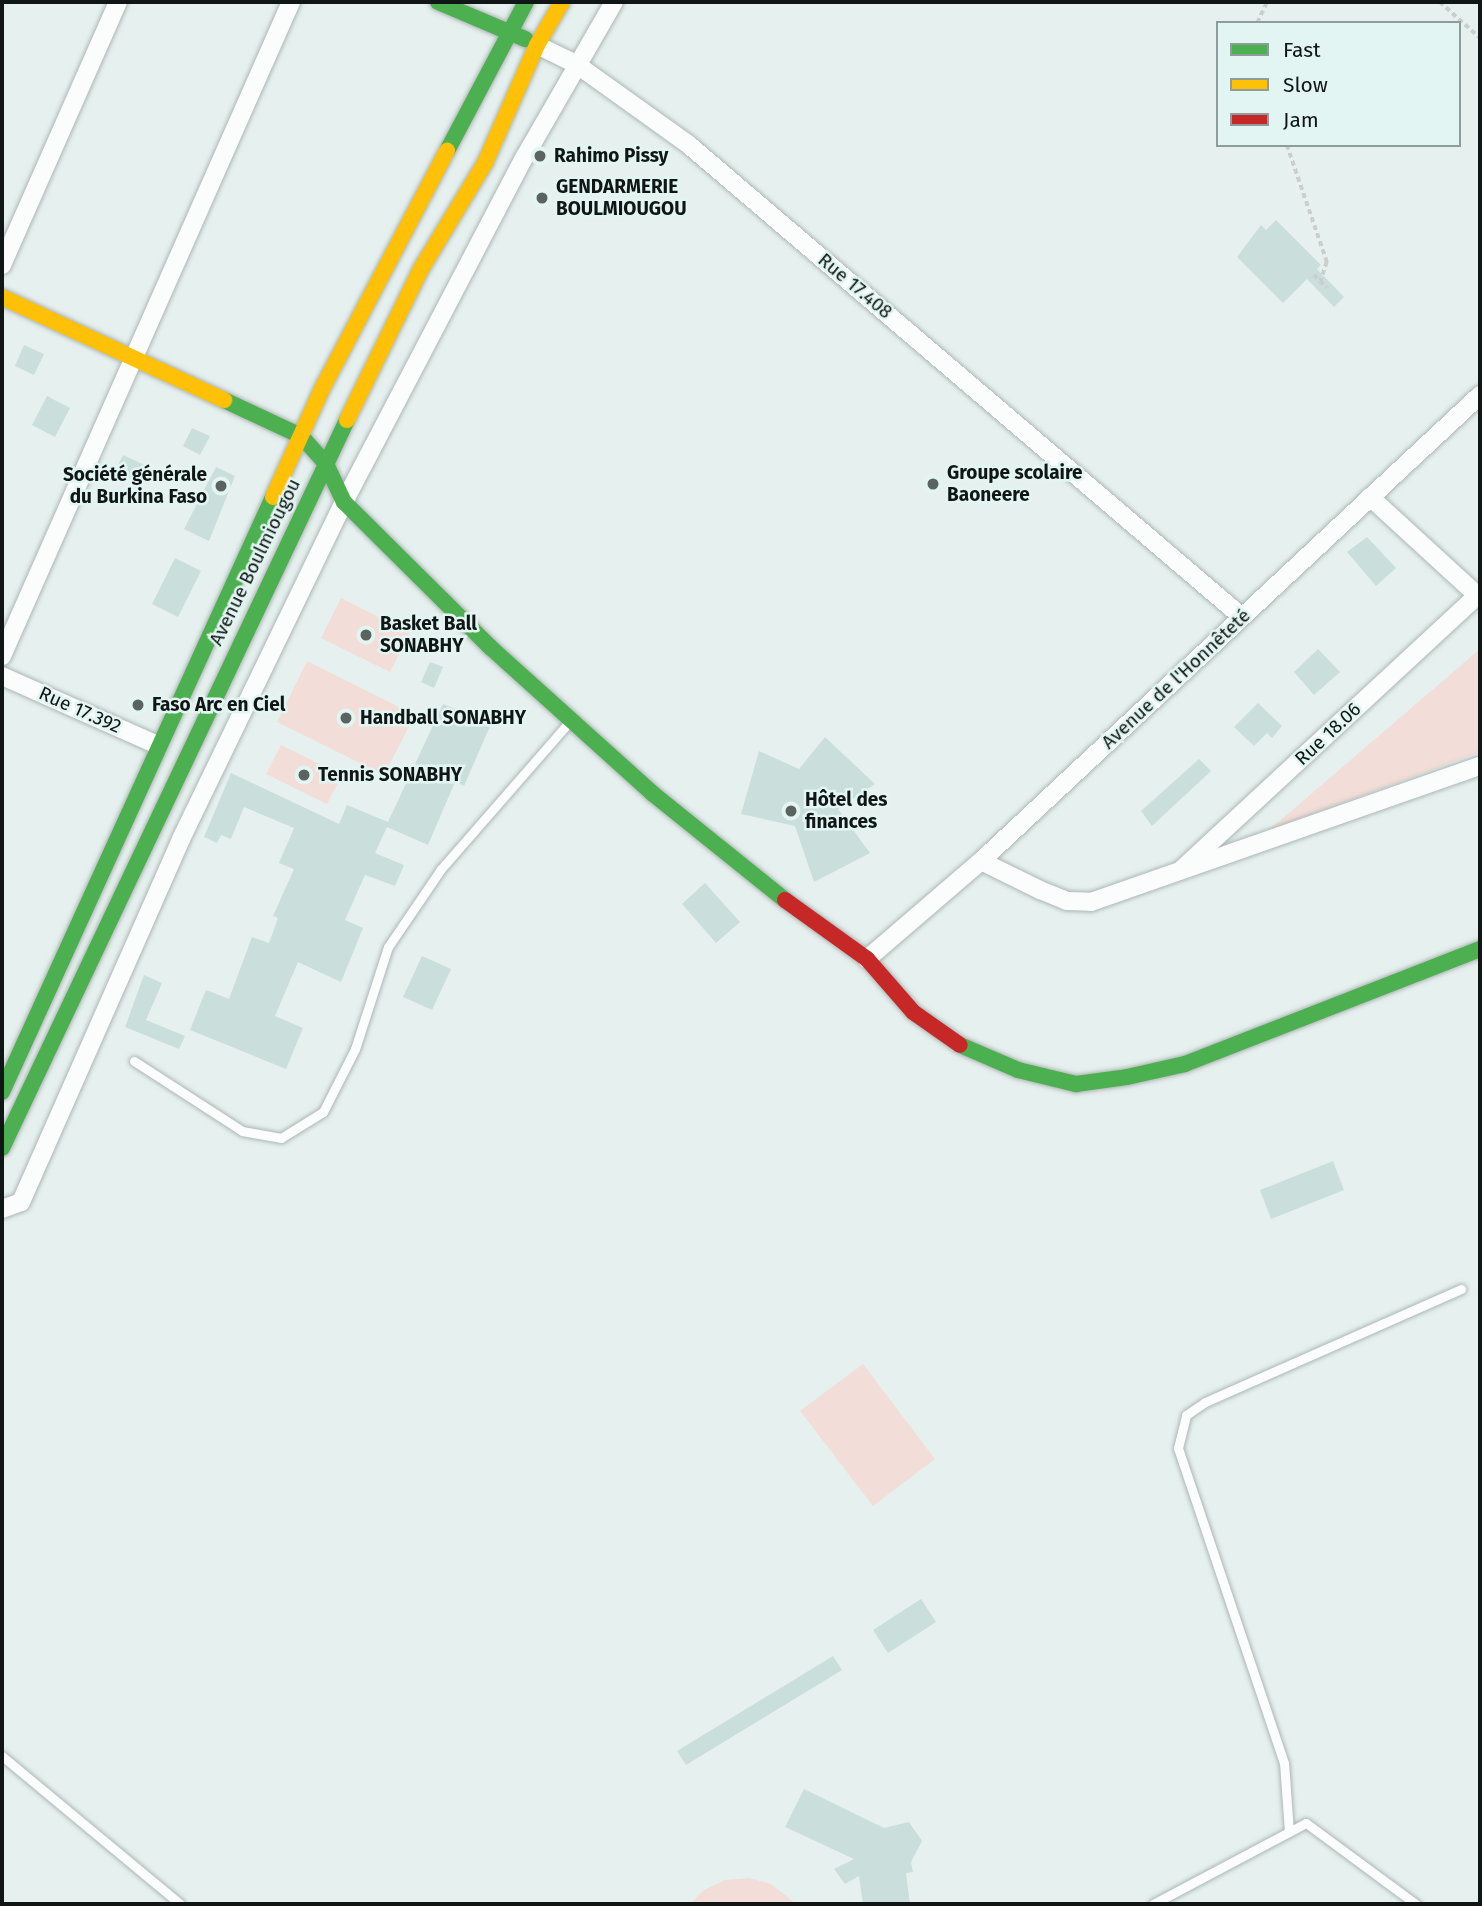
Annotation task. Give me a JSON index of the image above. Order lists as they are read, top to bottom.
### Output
{
  "streets": {
    "main road": ["Rue 17.408", "Avenue Boulmiougou"],
    "street": ["Avenue de l'Honnêteté", "Rue 17.392", "Rue 18.06"]
  },
  "crossings": [
    ["Rue 17.408", "Avenue Boulmiougou"],
    ["Rue 17.408", "Avenue de l'Honnêteté"],
    ["Avenue Boulmiougou", "Rue 17.392"]
  ],
  "places": [
    "Rahimo Pissy",
    "GENDARMERIE BOULMIOUGOU",
    "Groupe scolaire Baoneere",
    "Société générale du Burkina Faso",
    "Basket Ball SONABHY",
    "Faso Arc en Ciel",
    "Handball SONABHY",
    "Tennis SONABHY",
    "Hôtel des finances"
  ],
  "legend": ["Fast", "Slow", "Jam"]
}
